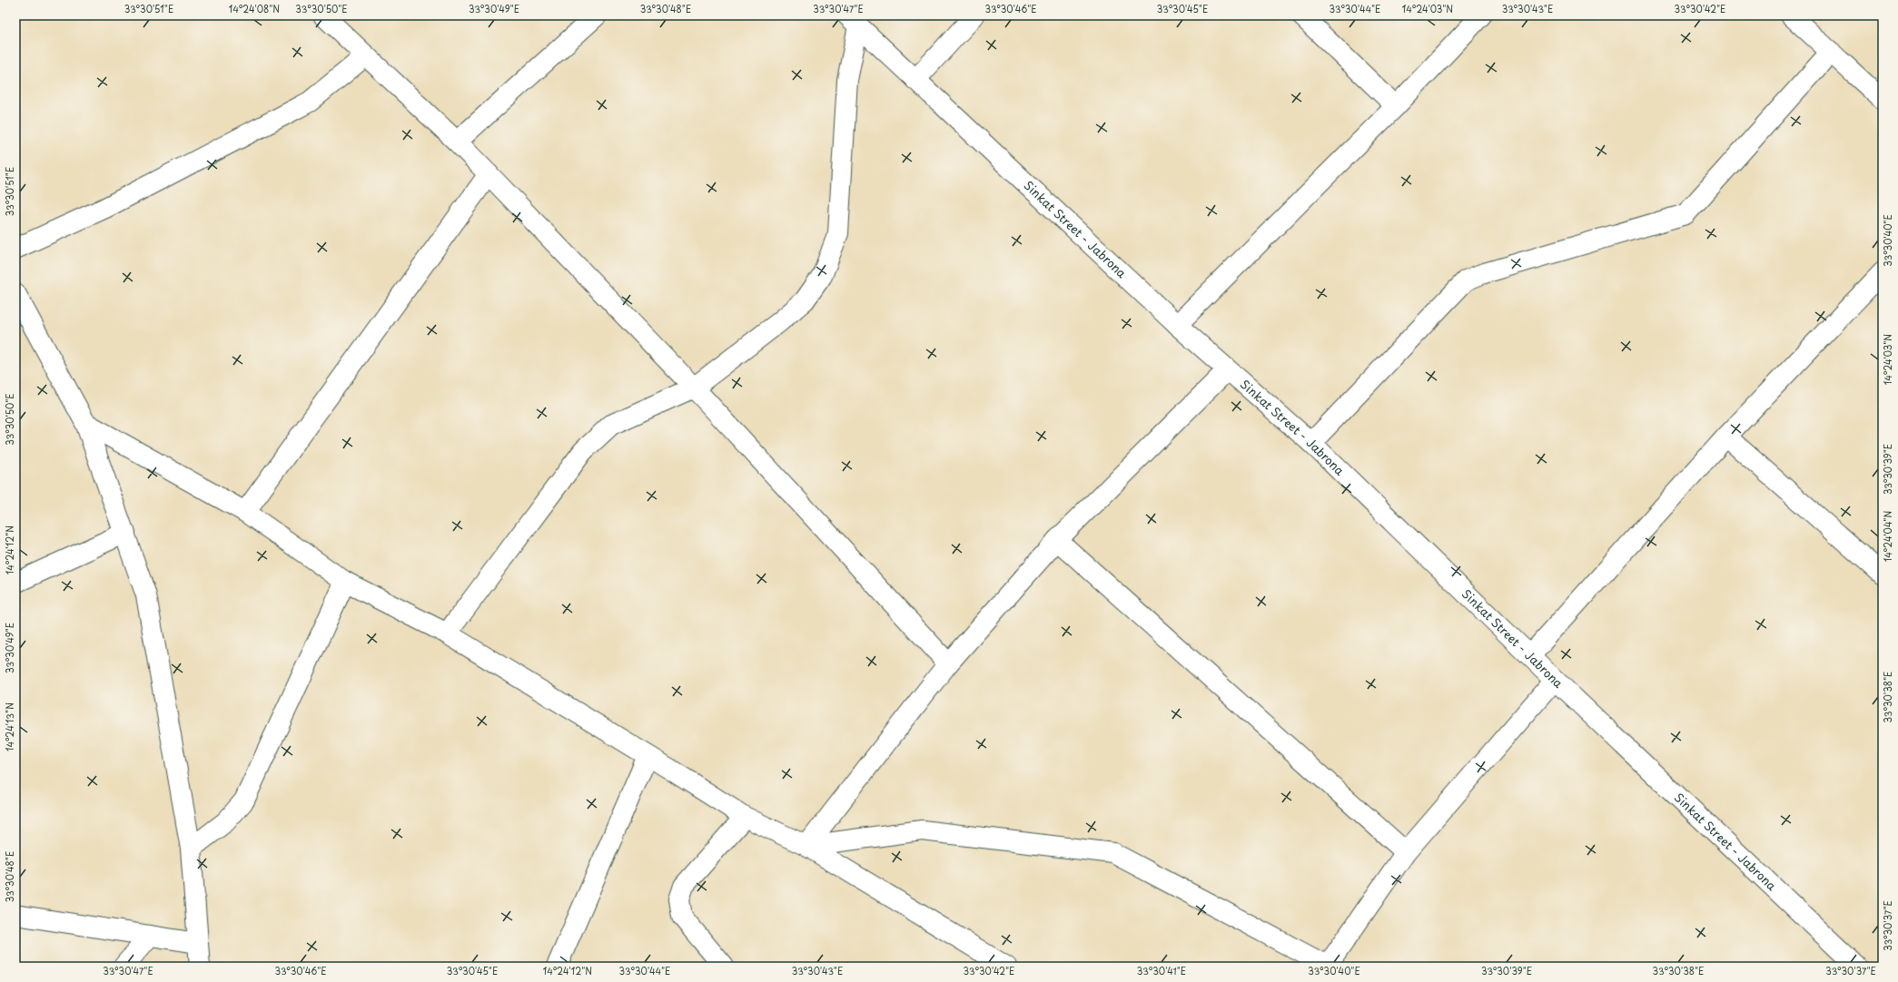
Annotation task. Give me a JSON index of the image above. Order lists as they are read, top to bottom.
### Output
{
  "streets": {
    "street": ["Sinkat Street - Jabrona"]
  },
  "coordinates": [
    "33°30'51\"E",
    "14°24'08\"N",
    "33°30'50\"E",
    "33°30'49\"E",
    "33°30'48\"E",
    "33°30'47\"E",
    "33°30'46\"E",
    "33°30'45\"E",
    "33°30'44\"E",
    "14°24'03\"N",
    "33°30'43\"E",
    "33°30'42\"E",
    "33°30'40\"E",
    "33°30'39\"E",
    "14°24'04\"N",
    "14°24'12\"N",
    "33°30'38\"E",
    "14°24'13\"N",
    "33°30'37\"E",
    "33°30'41\"E"
  ]
}
